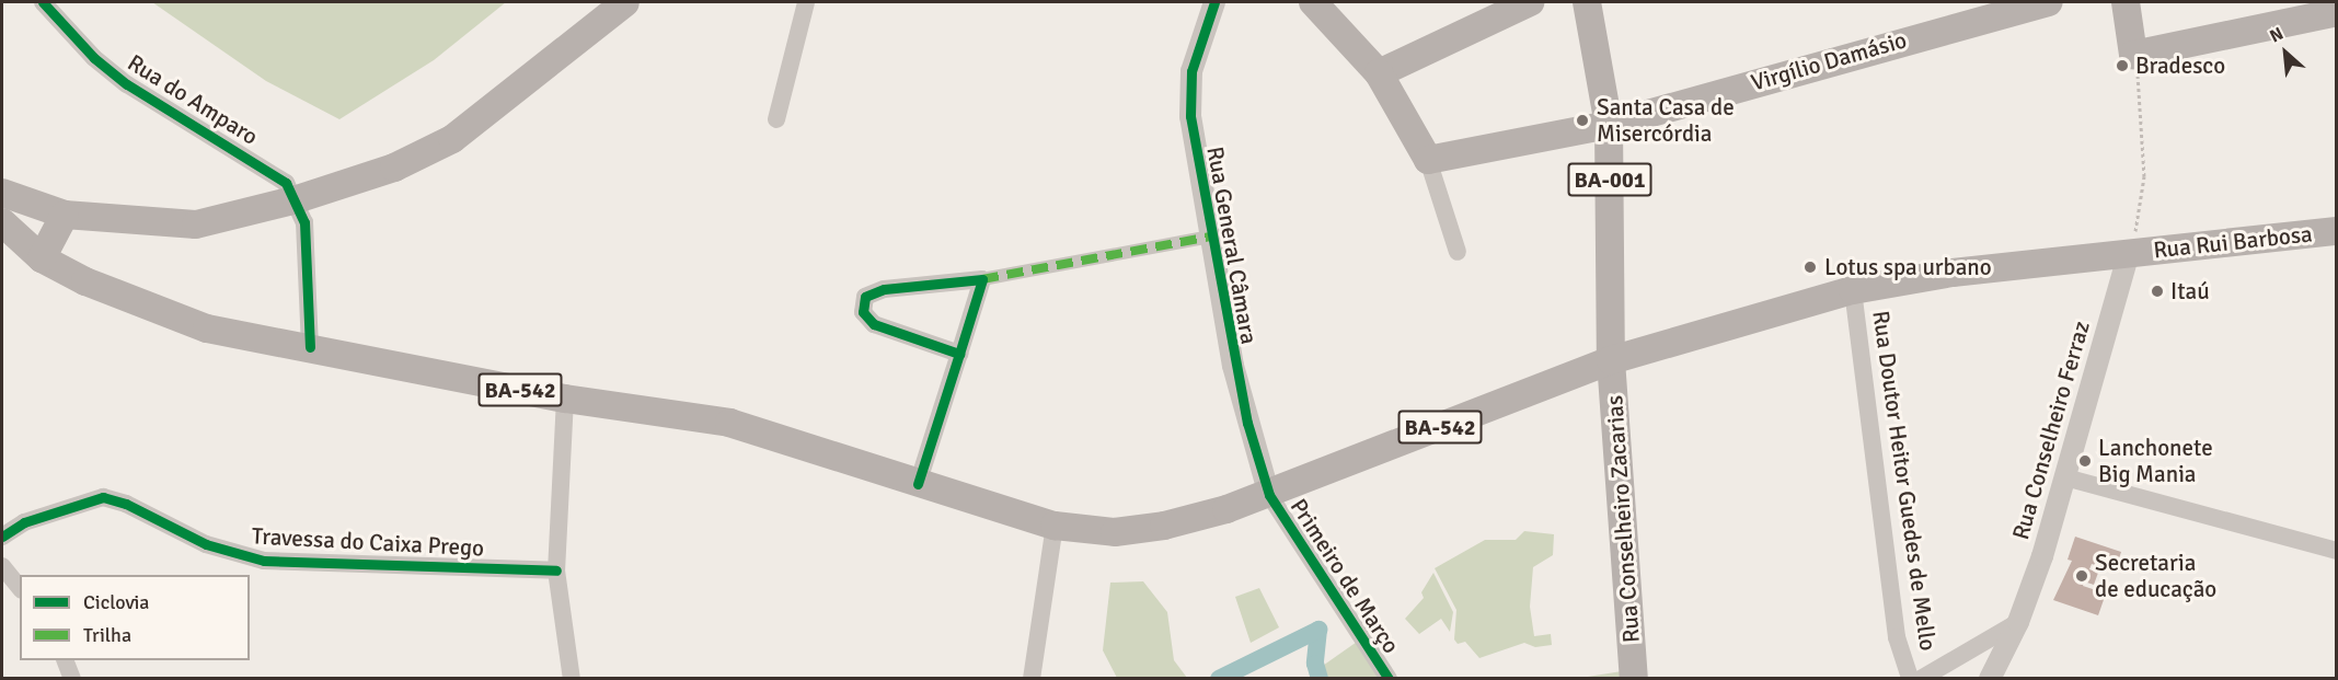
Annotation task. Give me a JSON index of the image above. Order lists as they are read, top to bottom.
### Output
{
  "streets": {
    "main road": [
      "Virgílio Damásio",
      "BA-001",
      "Rua Rui Barbosa",
      "BA-542",
      "Rua Conselheiro Zacarias"
    ],
    "street": [
      "Rua do Amparo",
      "Rua General Câmara",
      "Rua Conselheiro Ferraz",
      "Rua Doutor Heitor Guedes de Mello",
      "Travessa do Caixa Prego",
      "Primeiro de Março"
    ]
  },
  "crossings": [
    ["Virgílio Damásio", "BA-001"],
    ["BA-001", "Rua Rui Barbosa"],
    ["BA-001", "BA-542"],
    ["BA-001", "Rua Conselheiro Zacarias"],
    ["Rua Rui Barbosa", "BA-542"],
    ["Rua Rui Barbosa", "Rua Conselheiro Ferraz"],
    ["Rua Rui Barbosa", "Rua Doutor Heitor Guedes de Mello"],
    ["Rua Rui Barbosa", "Rua Conselheiro Zacarias"],
    ["Rua General Câmara", "BA-542"],
    ["Rua General Câmara", "Primeiro de Março"],
    ["BA-542", "Rua Conselheiro Zacarias"],
    ["BA-542", "Primeiro de Março"]
  ],
  "places": [
    "Bradesco",
    "Santa Casa de Misercórdia",
    "Lotus spa urbano",
    "Itaú",
    "Lanchonete Big Mania",
    "Secretaria de educação"
  ],
  "legend": ["Ciclovia", "Trilha"],
  "north": "top left"
}
